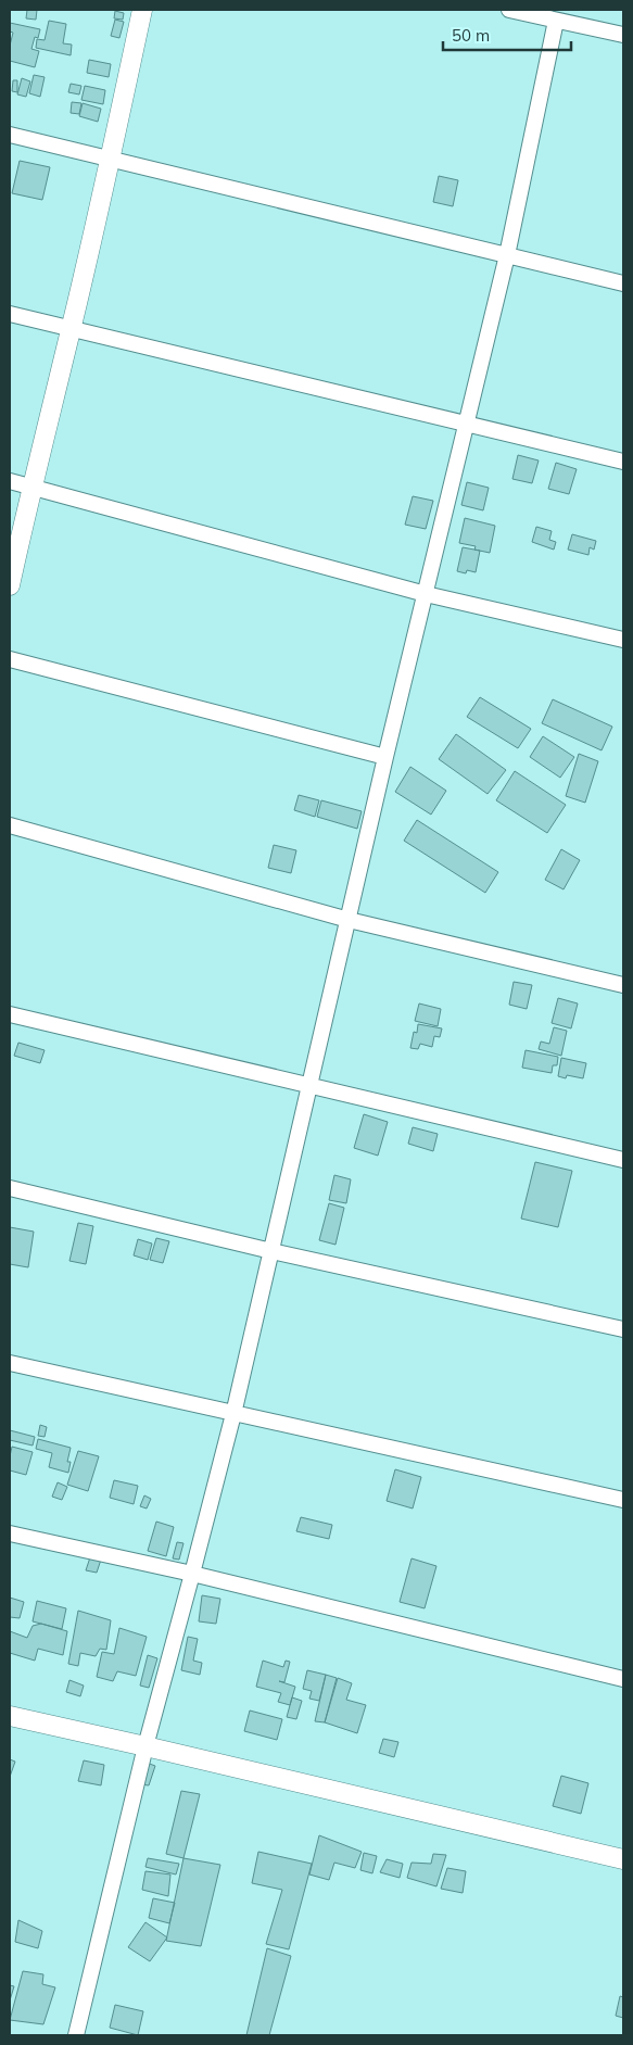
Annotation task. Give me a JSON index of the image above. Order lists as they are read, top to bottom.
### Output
{
  "scale_bar": "50 m"
}
